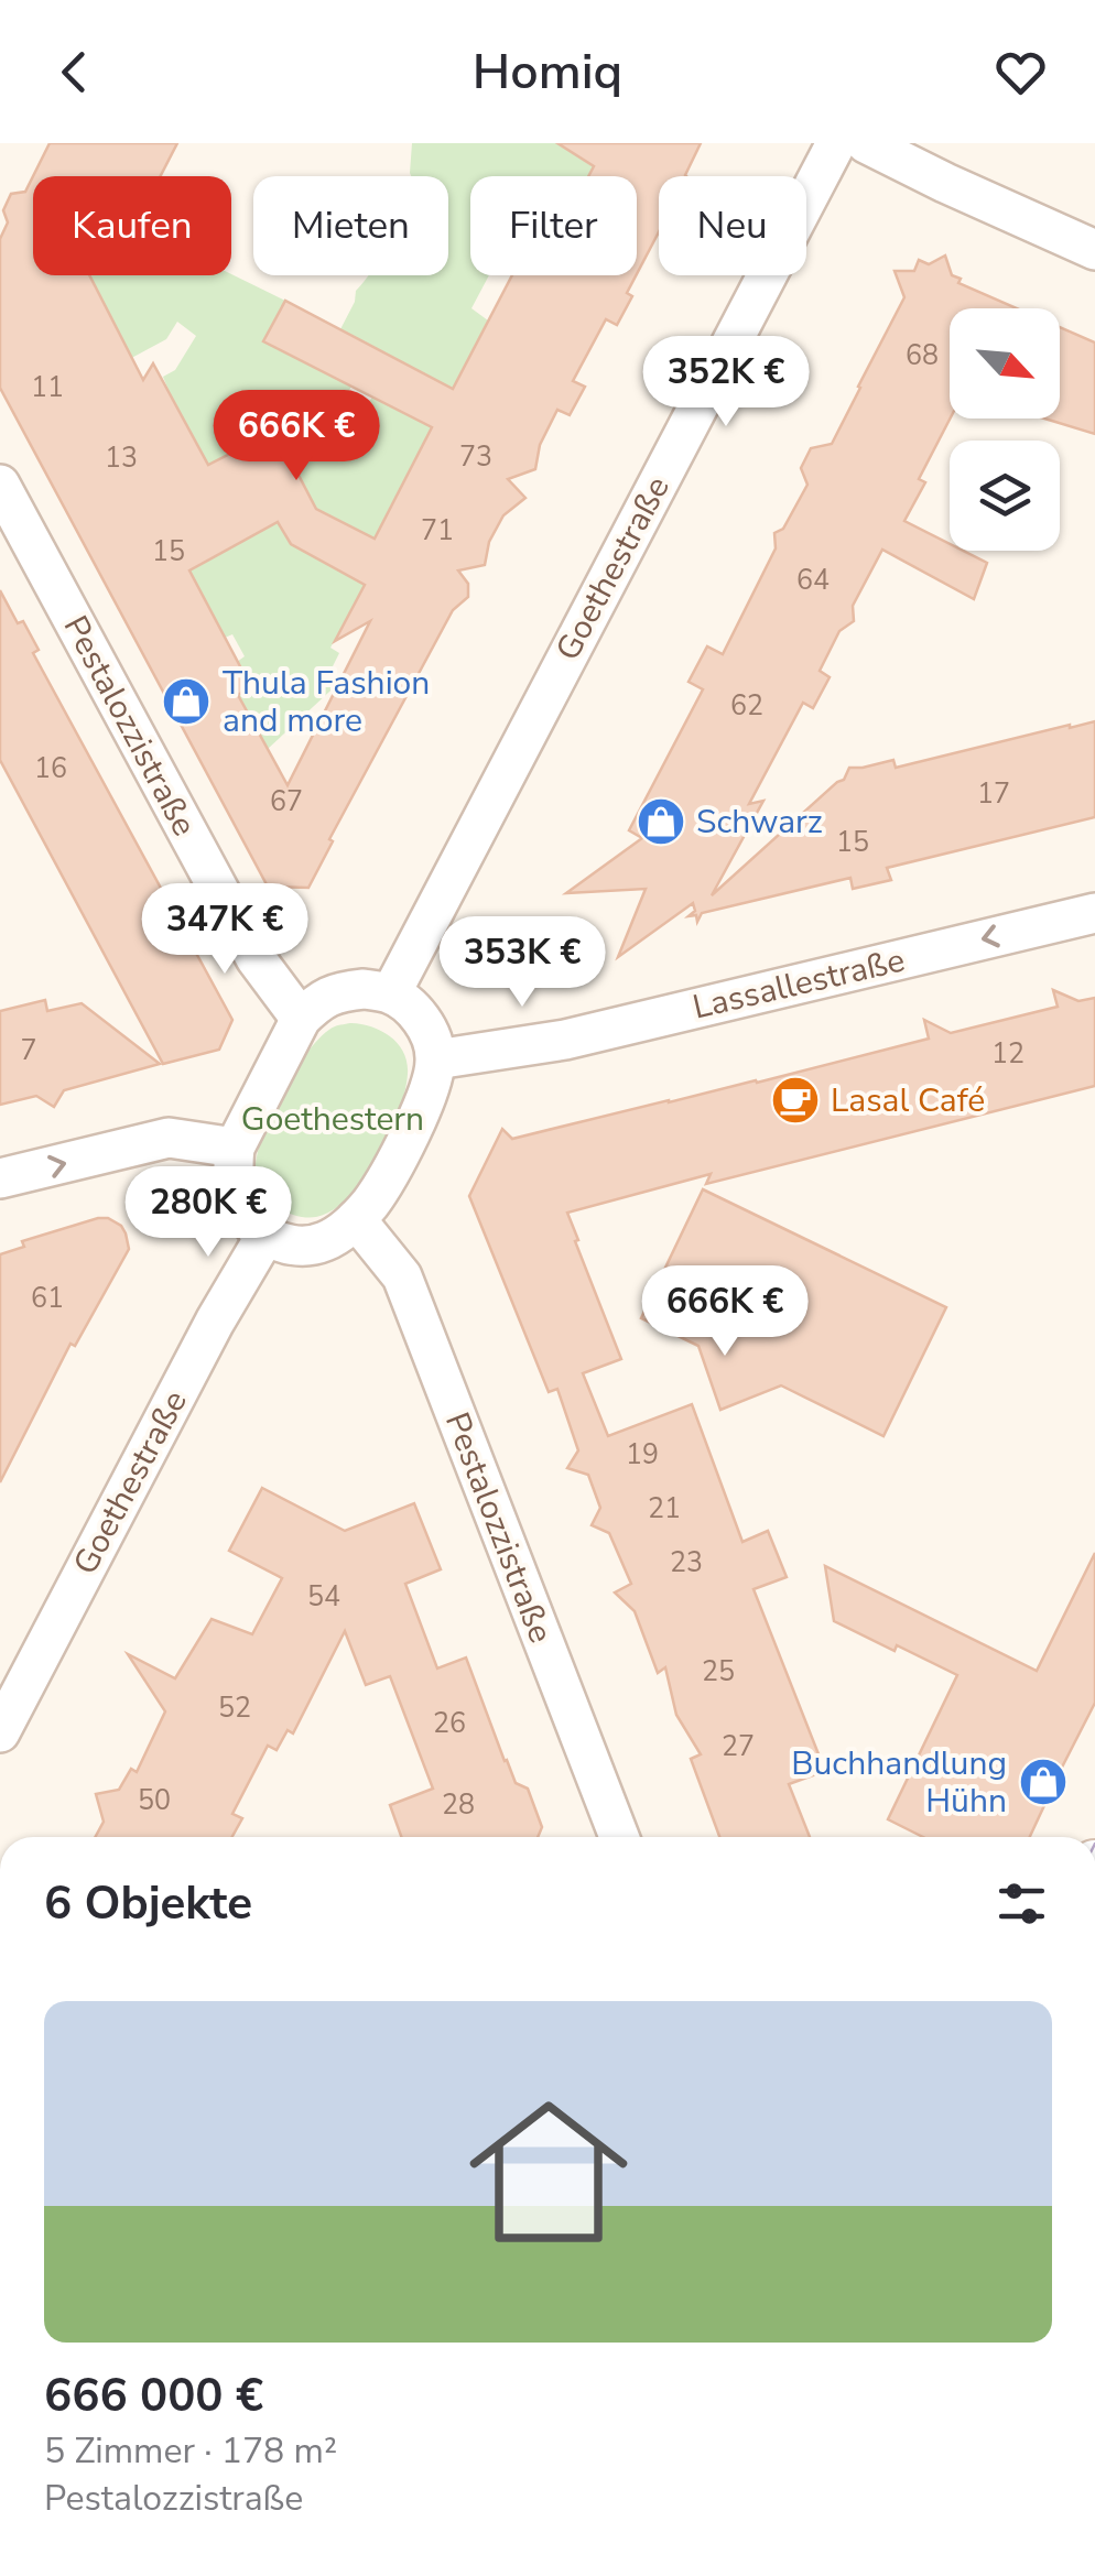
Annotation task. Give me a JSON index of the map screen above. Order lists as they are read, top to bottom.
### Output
{
  "streets": {
    "street": ["Goethestraße", "Pestalozzistraße", "Lassallestraße"]
  },
  "crossings": [
    ["Goethestraße", "Pestalozzistraße"],
    ["Goethestraße", "Lassallestraße"],
    ["Pestalozzistraße", "Lassallestraße"]
  ],
  "one_way": ["Lassallestraße"],
  "parks": ["Goethestern"],
  "places": {
    "shop": ["Thula Fashion and more", "Schwarz", "Buchhandlung Hühn"],
    "cafe": ["Lasal Café"]
  },
  "house_numbers": [
    "68",
    "11",
    "73",
    "13",
    "71",
    "15",
    "64",
    "62",
    "16",
    "17",
    "67",
    "15",
    "7",
    "12",
    "61",
    "19",
    "21",
    "23",
    "54",
    "25",
    "52",
    "26",
    "27",
    "50",
    "28"
  ],
  "north": "bottom right",
  "page": {
    "header": "Homiq",
    "chip": [
      "Kaufen",
      "Mieten",
      "Filter",
      "Neu"
    ],
    "price": [
      "352K €",
      "666K €",
      "347K €",
      "353K €",
      "280K €",
      "666K €"
    ],
    "heading": "6 Objekte",
    "list": [
      {
        "name": "666 000 €",
        "note": "5 Zimmer · 178 m² · Pestalozzistraße"
      }
    ]
  }
}
